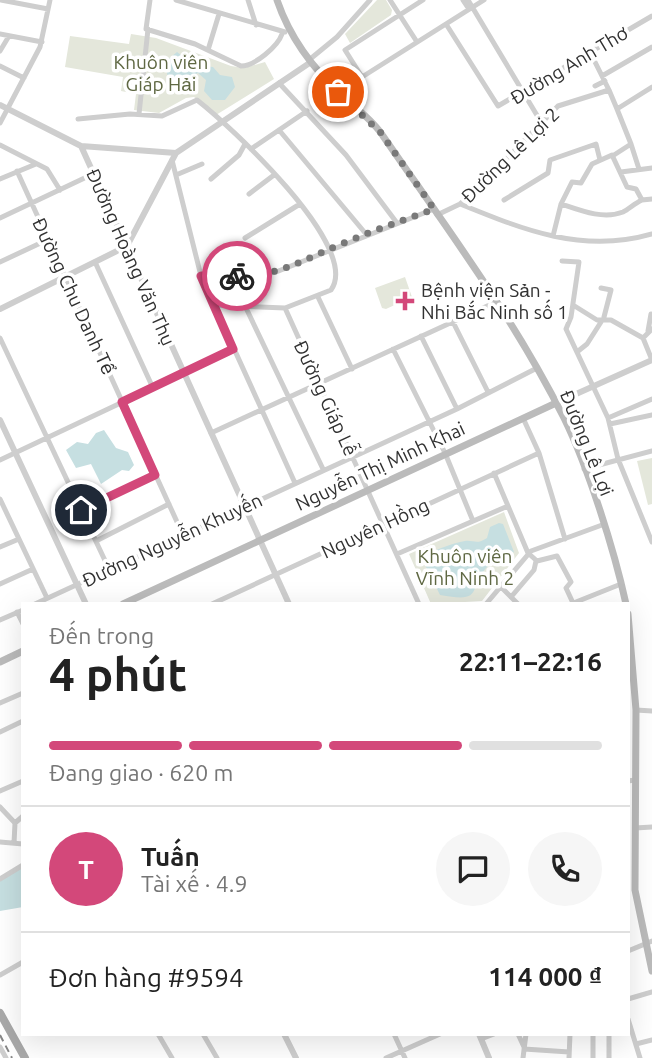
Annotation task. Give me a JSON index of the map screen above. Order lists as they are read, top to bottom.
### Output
{
  "streets": {
    "main road": ["Đường Lê Lợi", "Nguyễn Thị Minh Khai"],
    "street": [
      "Đường Anh Thơ",
      "Đường Lê Lợi 2",
      "Đường Hoàng Văn Thụ",
      "Đường Chu Danh Tể",
      "Đường Giáp Lễ",
      "Nguyên Hồng",
      "Đường Nguyễn Khuyến"
    ]
  },
  "crossings": [
    ["Đường Lê Lợi 2", "Đường Lê Lợi"],
    ["Đường Hoàng Văn Thụ", "Nguyễn Thị Minh Khai"],
    ["Đường Hoàng Văn Thụ", "Nguyên Hồng"],
    ["Đường Hoàng Văn Thụ", "Đường Nguyễn Khuyến"],
    ["Đường Chu Danh Tể", "Đường Nguyễn Khuyến"],
    ["Đường Giáp Lễ", "Nguyễn Thị Minh Khai"],
    ["Đường Giáp Lễ", "Nguyên Hồng"],
    ["Đường Giáp Lễ", "Đường Nguyễn Khuyến"],
    ["Đường Lê Lợi", "Nguyễn Thị Minh Khai"],
    ["Đường Lê Lợi", "Đường Nguyễn Khuyến"]
  ],
  "parks": ["Khuôn viên Giáp Hải", "Khuôn viên Vĩnh Ninh 2"],
  "places": {
    "health": ["Bệnh viện Sản - Nhi Bắc Ninh số 1"]
  },
  "page": {
    "heading": ["4 phút", "Đến trong", "22:11–22:16"],
    "panel": [
      "Tuấn",
      "Tài xế · 4.9",
      "Đơn hàng #9594",
      "114 000 ₫"
    ],
    "bar": "Đang giao · 620 m",
    "round": "T"
  }
}
